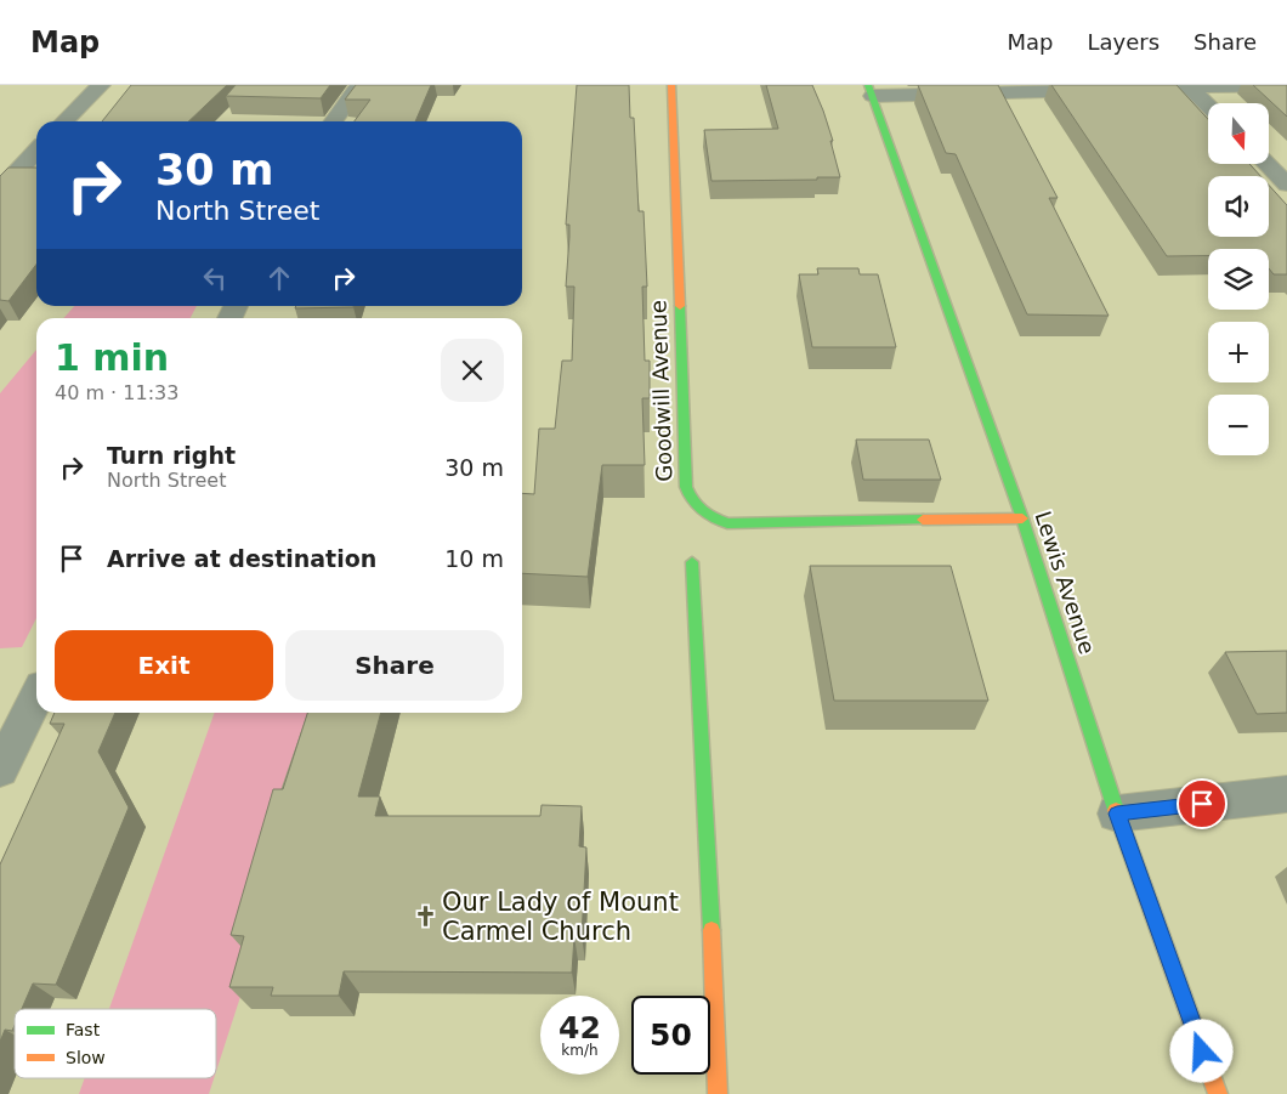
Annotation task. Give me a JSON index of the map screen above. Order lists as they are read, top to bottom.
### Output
{
  "streets": {
    "street": ["Goodwill Avenue", "Lewis Avenue"]
  },
  "crossings": [
    ["Goodwill Avenue", "Lewis Avenue"]
  ],
  "places": {
    "church": ["Our Lady of Mount Carmel Church"]
  },
  "legend": ["Fast", "Slow"],
  "north": "bottom",
  "page": {
    "header": "Map",
    "nav": ["Map", "Layers", "Share"],
    "map_buttons": ["+", "−"],
    "turn": ["30 m", "North Street"],
    "heading": ["1 min", "40 m · 11:33"],
    "list": [
      {
        "name": "Turn right",
        "note": "North Street",
        "value": "30 m"
      },
      {
        "name": "Arrive at destination",
        "value": "10 m"
      }
    ],
    "buttons": ["Exit", "Share"],
    "speed": "42 km/h",
    "limit": "50"
  }
}
